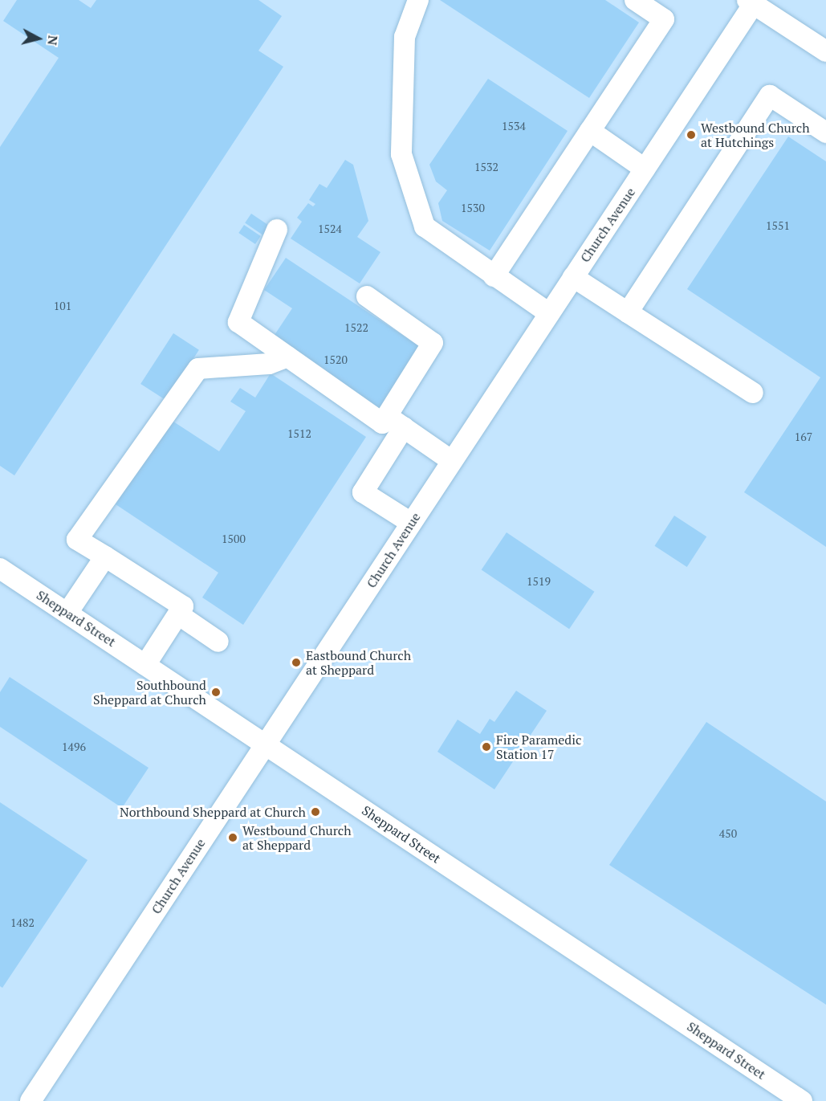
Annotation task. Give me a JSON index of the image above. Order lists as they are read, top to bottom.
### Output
{
  "streets": {
    "street": ["Church Avenue", "Sheppard Street"]
  },
  "crossings": [
    ["Church Avenue", "Sheppard Street"]
  ],
  "places": [
    "Westbound Church at Hutchings",
    "Eastbound Church at Sheppard",
    "Southbound Sheppard at Church",
    "Fire Paramedic Station 17",
    "Northbound Sheppard at Church",
    "Westbound Church at Sheppard"
  ],
  "house_numbers": [
    "1534",
    "1532",
    "1530",
    "1551",
    "1524",
    "101",
    "1522",
    "1520",
    "1512",
    "167",
    "1500",
    "1519",
    "1496",
    "450",
    "1482"
  ],
  "north": "right"
}
